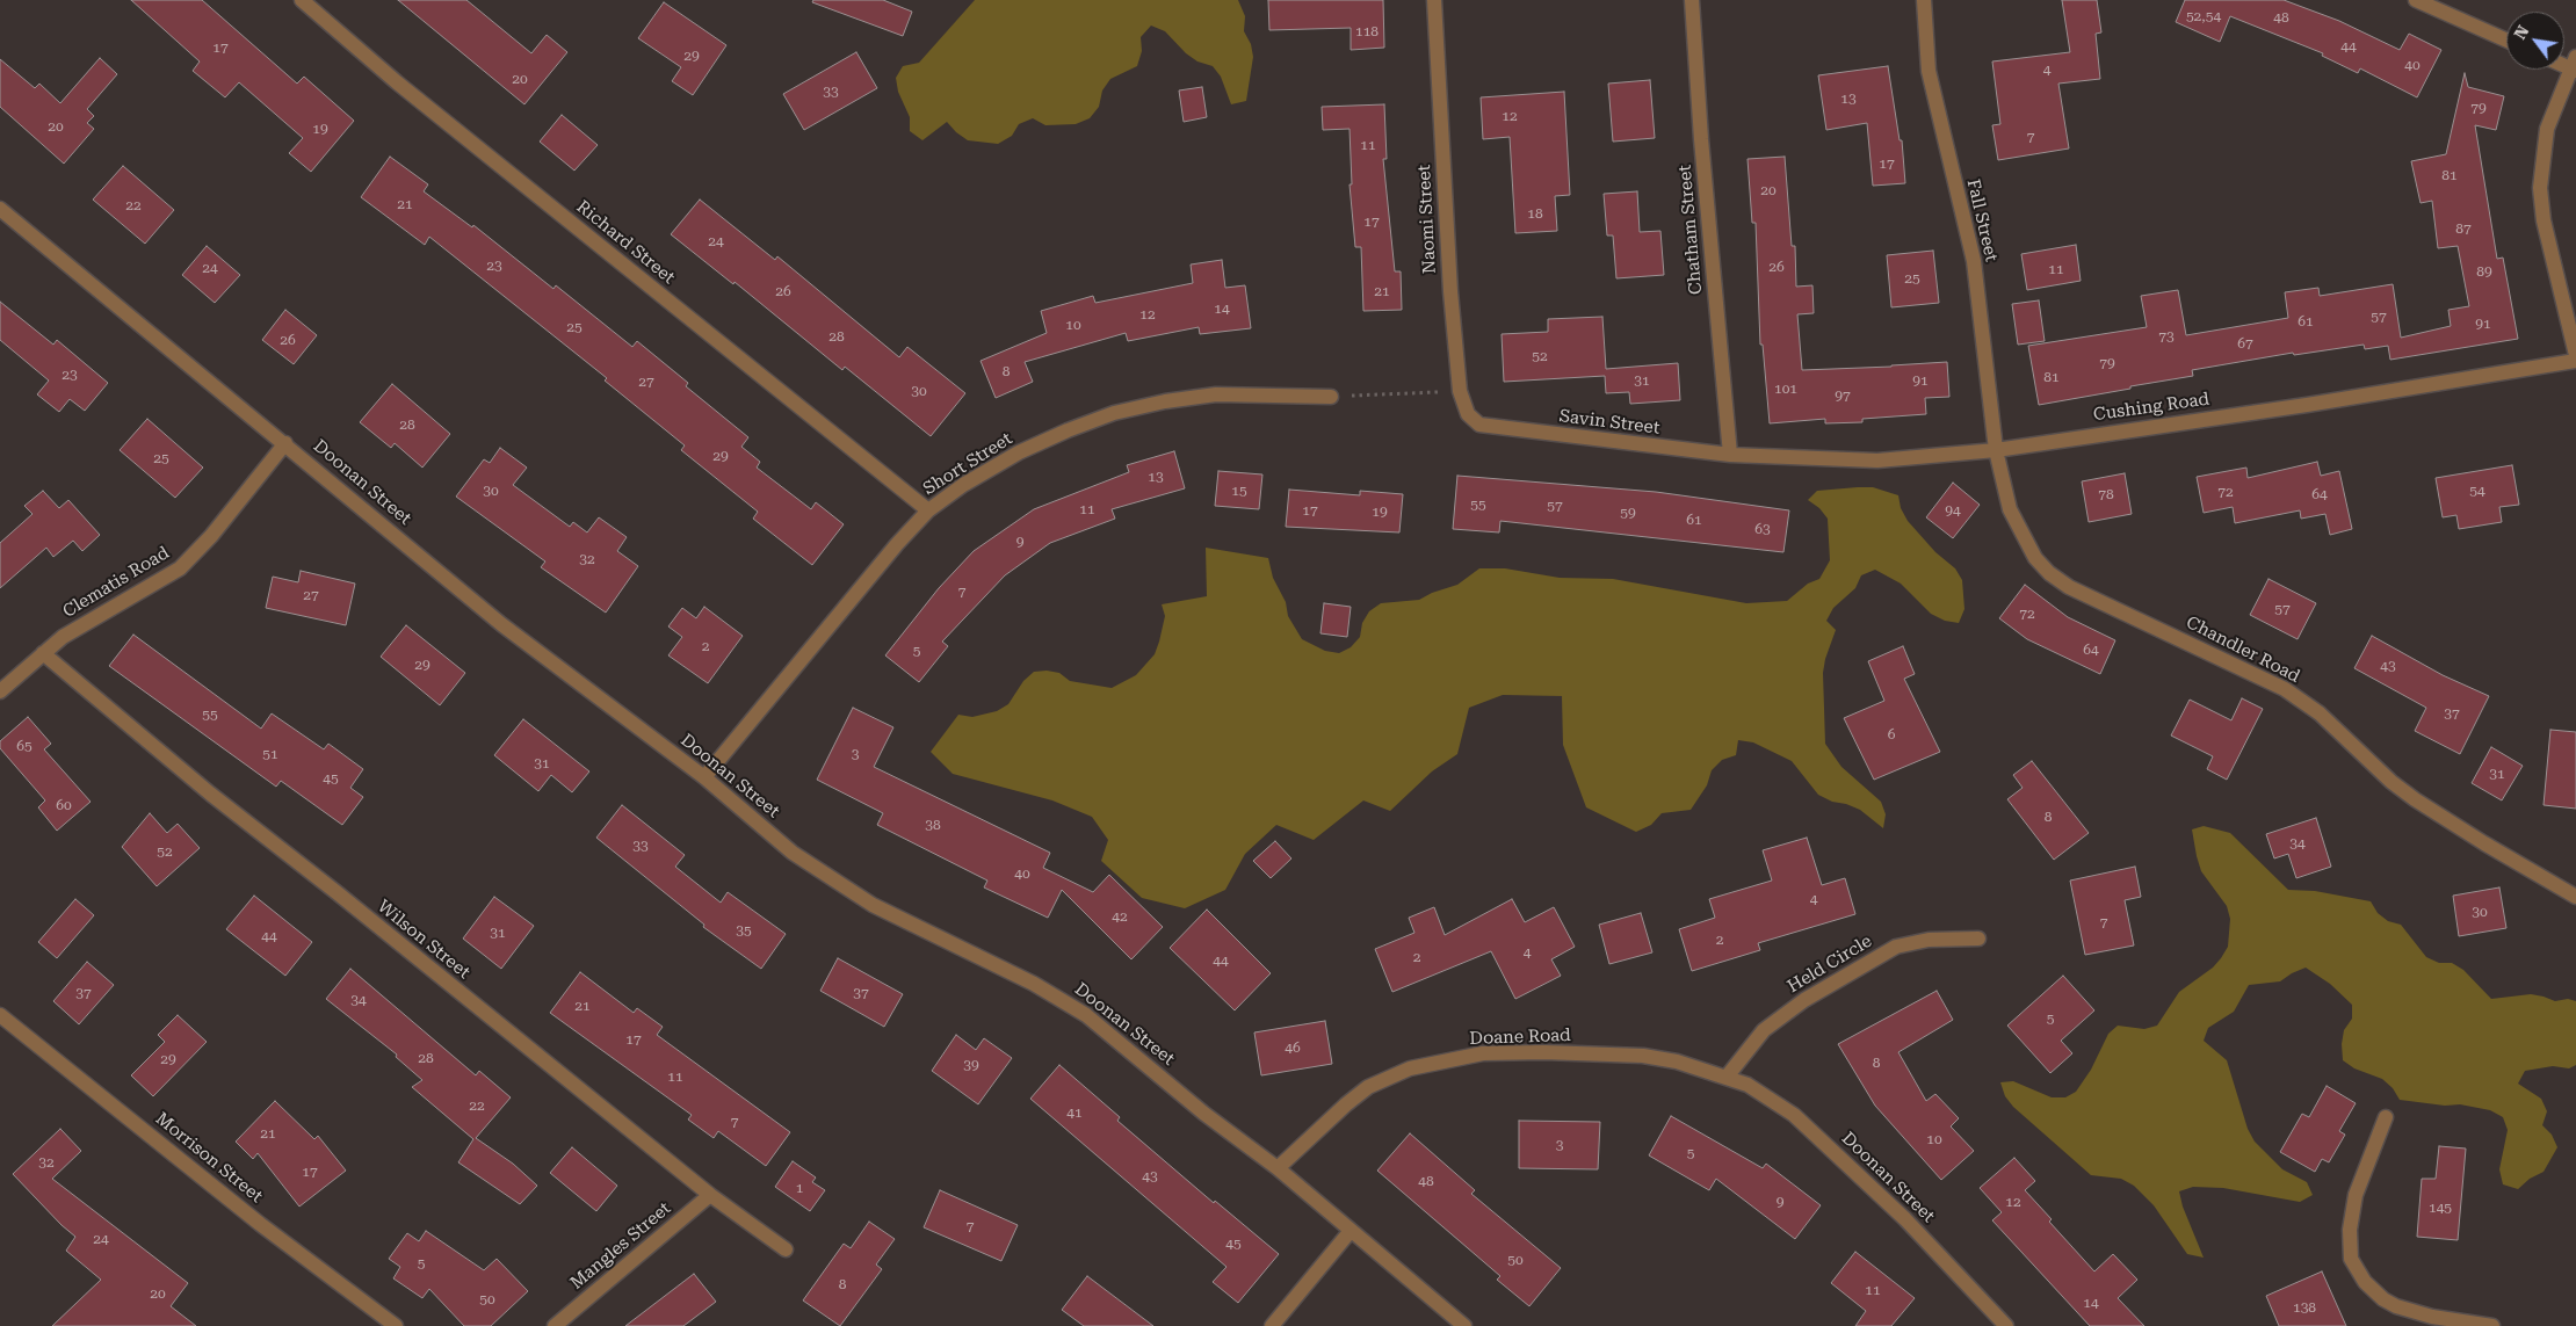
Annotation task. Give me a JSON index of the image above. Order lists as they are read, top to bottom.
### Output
{
  "streets": {
    "street": [
      "Naomi Street",
      "Fall Street",
      "Chatham Street",
      "Richard Street",
      "Cushing Road",
      "Savin Street",
      "Short Street",
      "Doonan Street",
      "Clematis Road",
      "Chandler Road",
      "Wilson Street",
      "Held Circle",
      "Doane Road",
      "Morrison Street",
      "Mangles Street"
    ]
  },
  "crossings": [
    ["Naomi Street", "Savin Street"],
    ["Fall Street", "Cushing Road"],
    ["Fall Street", "Chandler Road"],
    ["Chatham Street", "Cushing Road"],
    ["Chatham Street", "Savin Street"],
    ["Richard Street", "Short Street"],
    ["Cushing Road", "Savin Street"],
    ["Cushing Road", "Chandler Road"],
    ["Short Street", "Doonan Street"],
    ["Doonan Street", "Clematis Road"],
    ["Doonan Street", "Held Circle"],
    ["Doonan Street", "Doane Road"],
    ["Clematis Road", "Wilson Street"],
    ["Wilson Street", "Mangles Street"],
    ["Held Circle", "Doane Road"]
  ],
  "house_numbers": [
    "52,54",
    "48",
    "118",
    "44",
    "17",
    "29",
    "40",
    "4",
    "20",
    "33",
    "13",
    "79",
    "12",
    "20",
    "19",
    "7",
    "11",
    "17",
    "81",
    "20",
    "21",
    "22",
    "18",
    "17",
    "87",
    "24",
    "23",
    "26",
    "24",
    "11",
    "89",
    "25",
    "26",
    "21",
    "14",
    "12",
    "57",
    "61",
    "91",
    "10",
    "25",
    "28",
    "73",
    "26",
    "67",
    "52",
    "79",
    "8",
    "23",
    "81",
    "31",
    "91",
    "27",
    "101",
    "30",
    "97",
    "28",
    "29",
    "25",
    "13",
    "30",
    "15",
    "54",
    "72",
    "78",
    "64",
    "55",
    "57",
    "11",
    "17",
    "94",
    "19",
    "59",
    "61",
    "63",
    "9",
    "32",
    "7",
    "27",
    "57",
    "72",
    "2",
    "64",
    "5",
    "29",
    "43",
    "37",
    "55",
    "6",
    "65",
    "51",
    "3",
    "31",
    "31",
    "45",
    "60",
    "8",
    "38",
    "34",
    "33",
    "52",
    "40",
    "4",
    "30",
    "42",
    "7",
    "35",
    "31",
    "44",
    "2",
    "4",
    "2",
    "44",
    "37",
    "37",
    "34",
    "21",
    "5",
    "17",
    "46",
    "28",
    "29",
    "8",
    "39",
    "11",
    "22",
    "41",
    "7",
    "21",
    "10",
    "3",
    "5",
    "32",
    "17",
    "43",
    "48",
    "1",
    "9",
    "12",
    "145",
    "7",
    "24",
    "45",
    "50",
    "5",
    "8",
    "11",
    "20",
    "50",
    "14",
    "138"
  ],
  "north": "top left"
}
